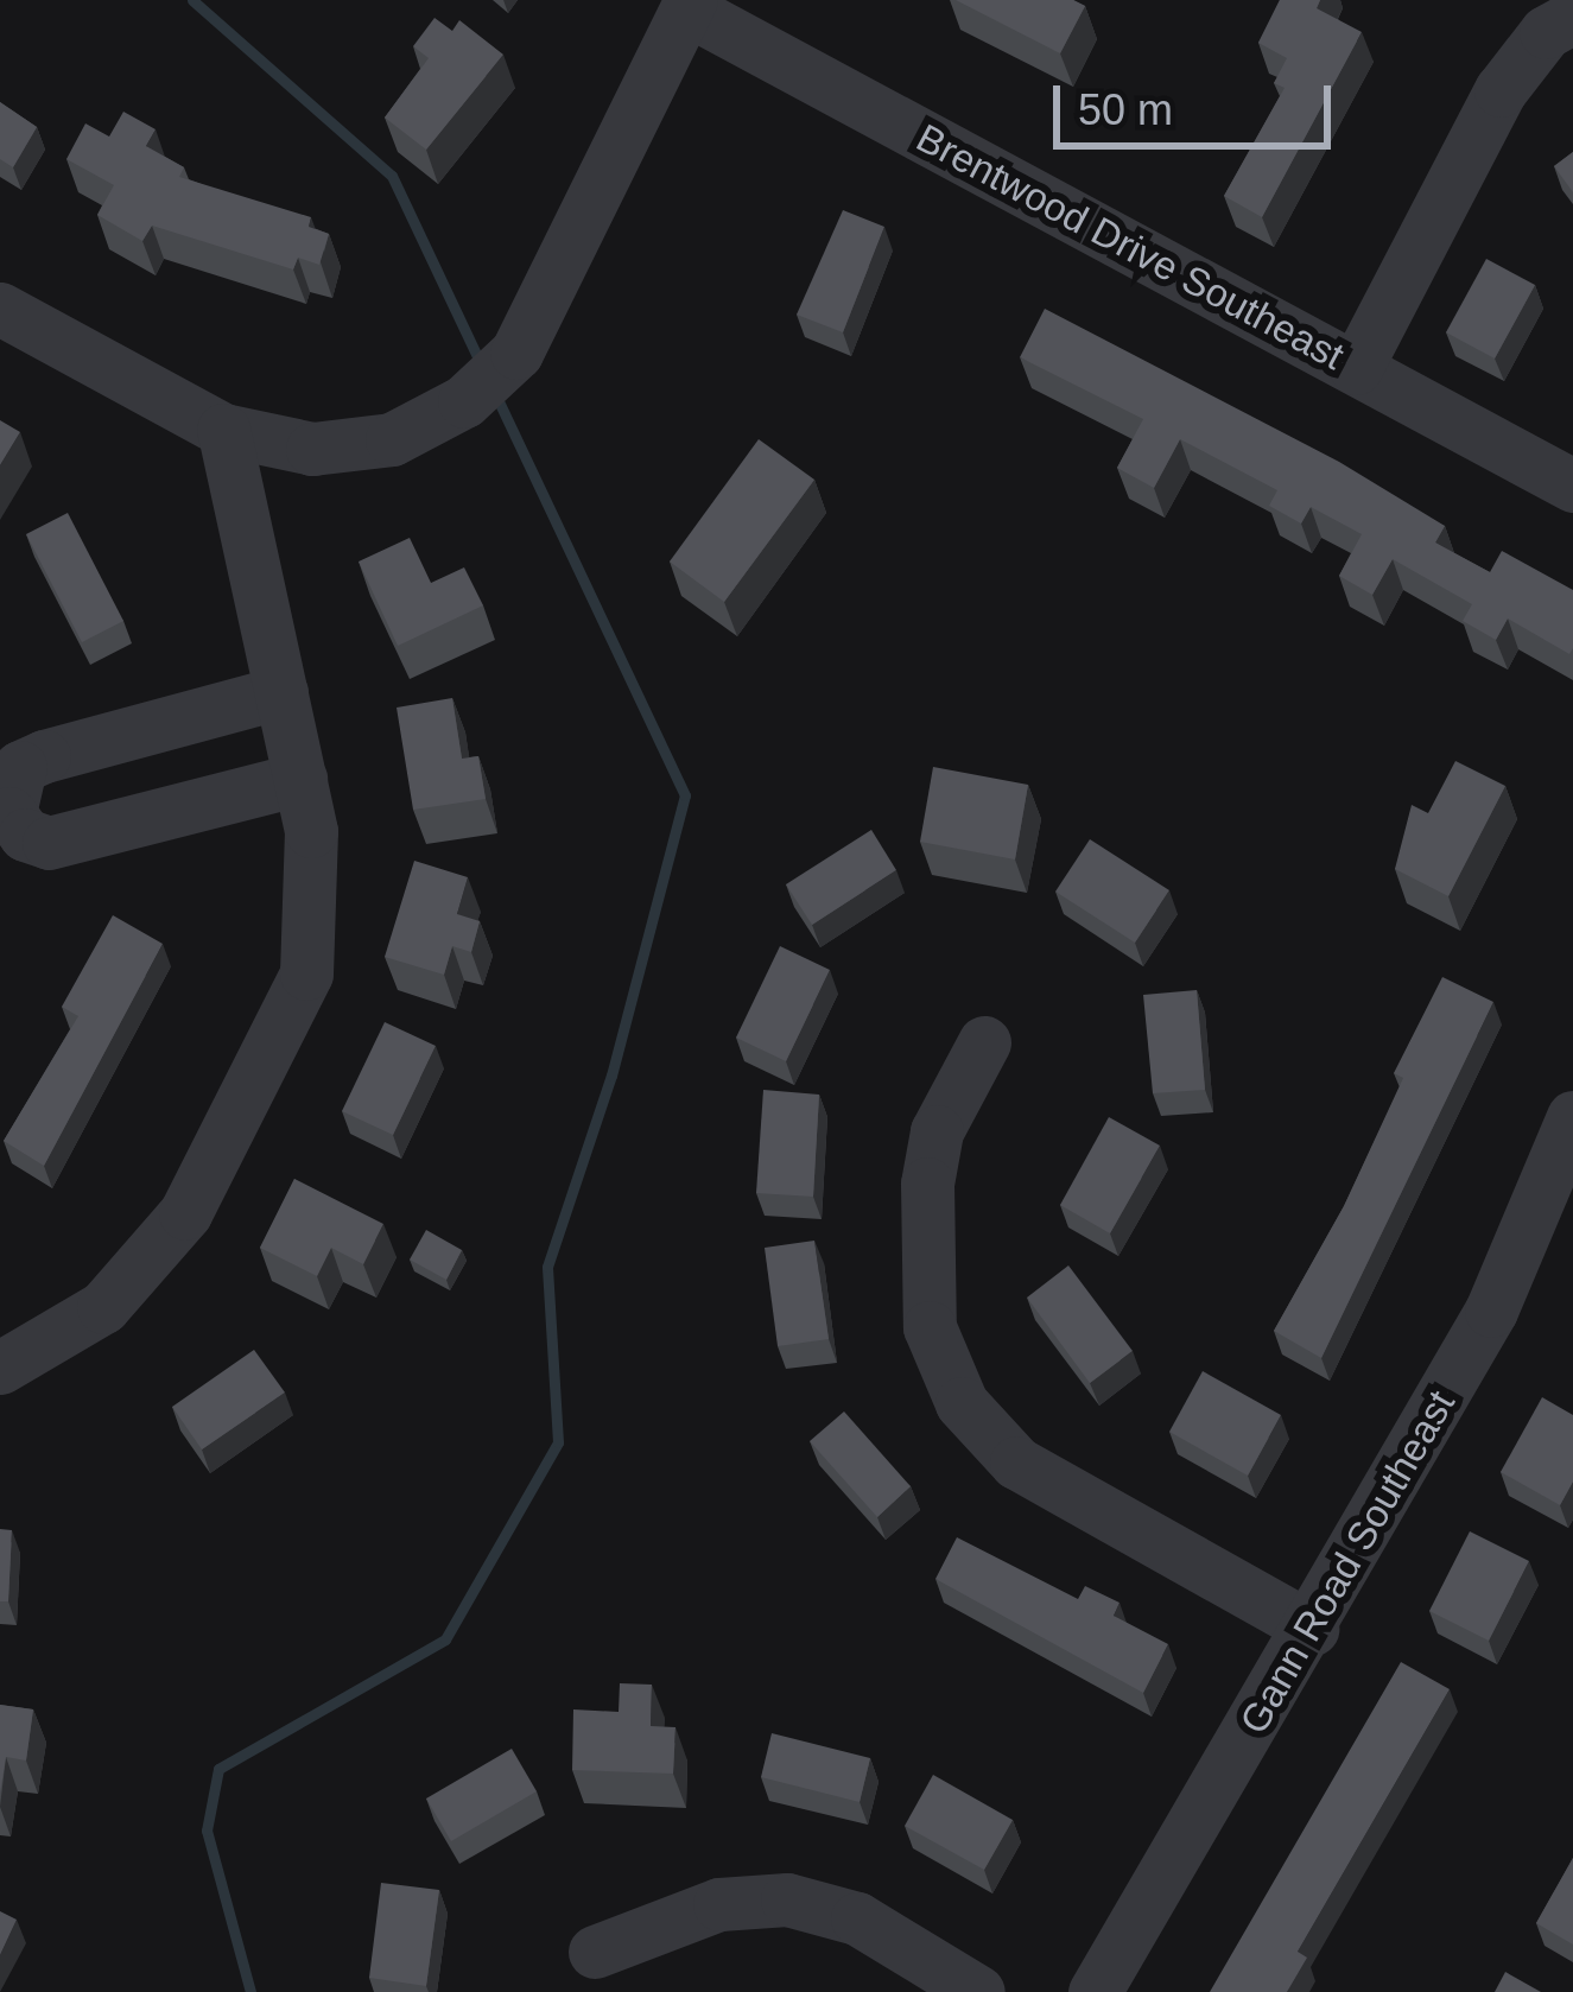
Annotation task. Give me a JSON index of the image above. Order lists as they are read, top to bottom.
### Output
{
  "streets": {
    "street": ["Brentwood Drive Southeast", "Gann Road Southeast"]
  },
  "scale_bar": "50 m"
}
